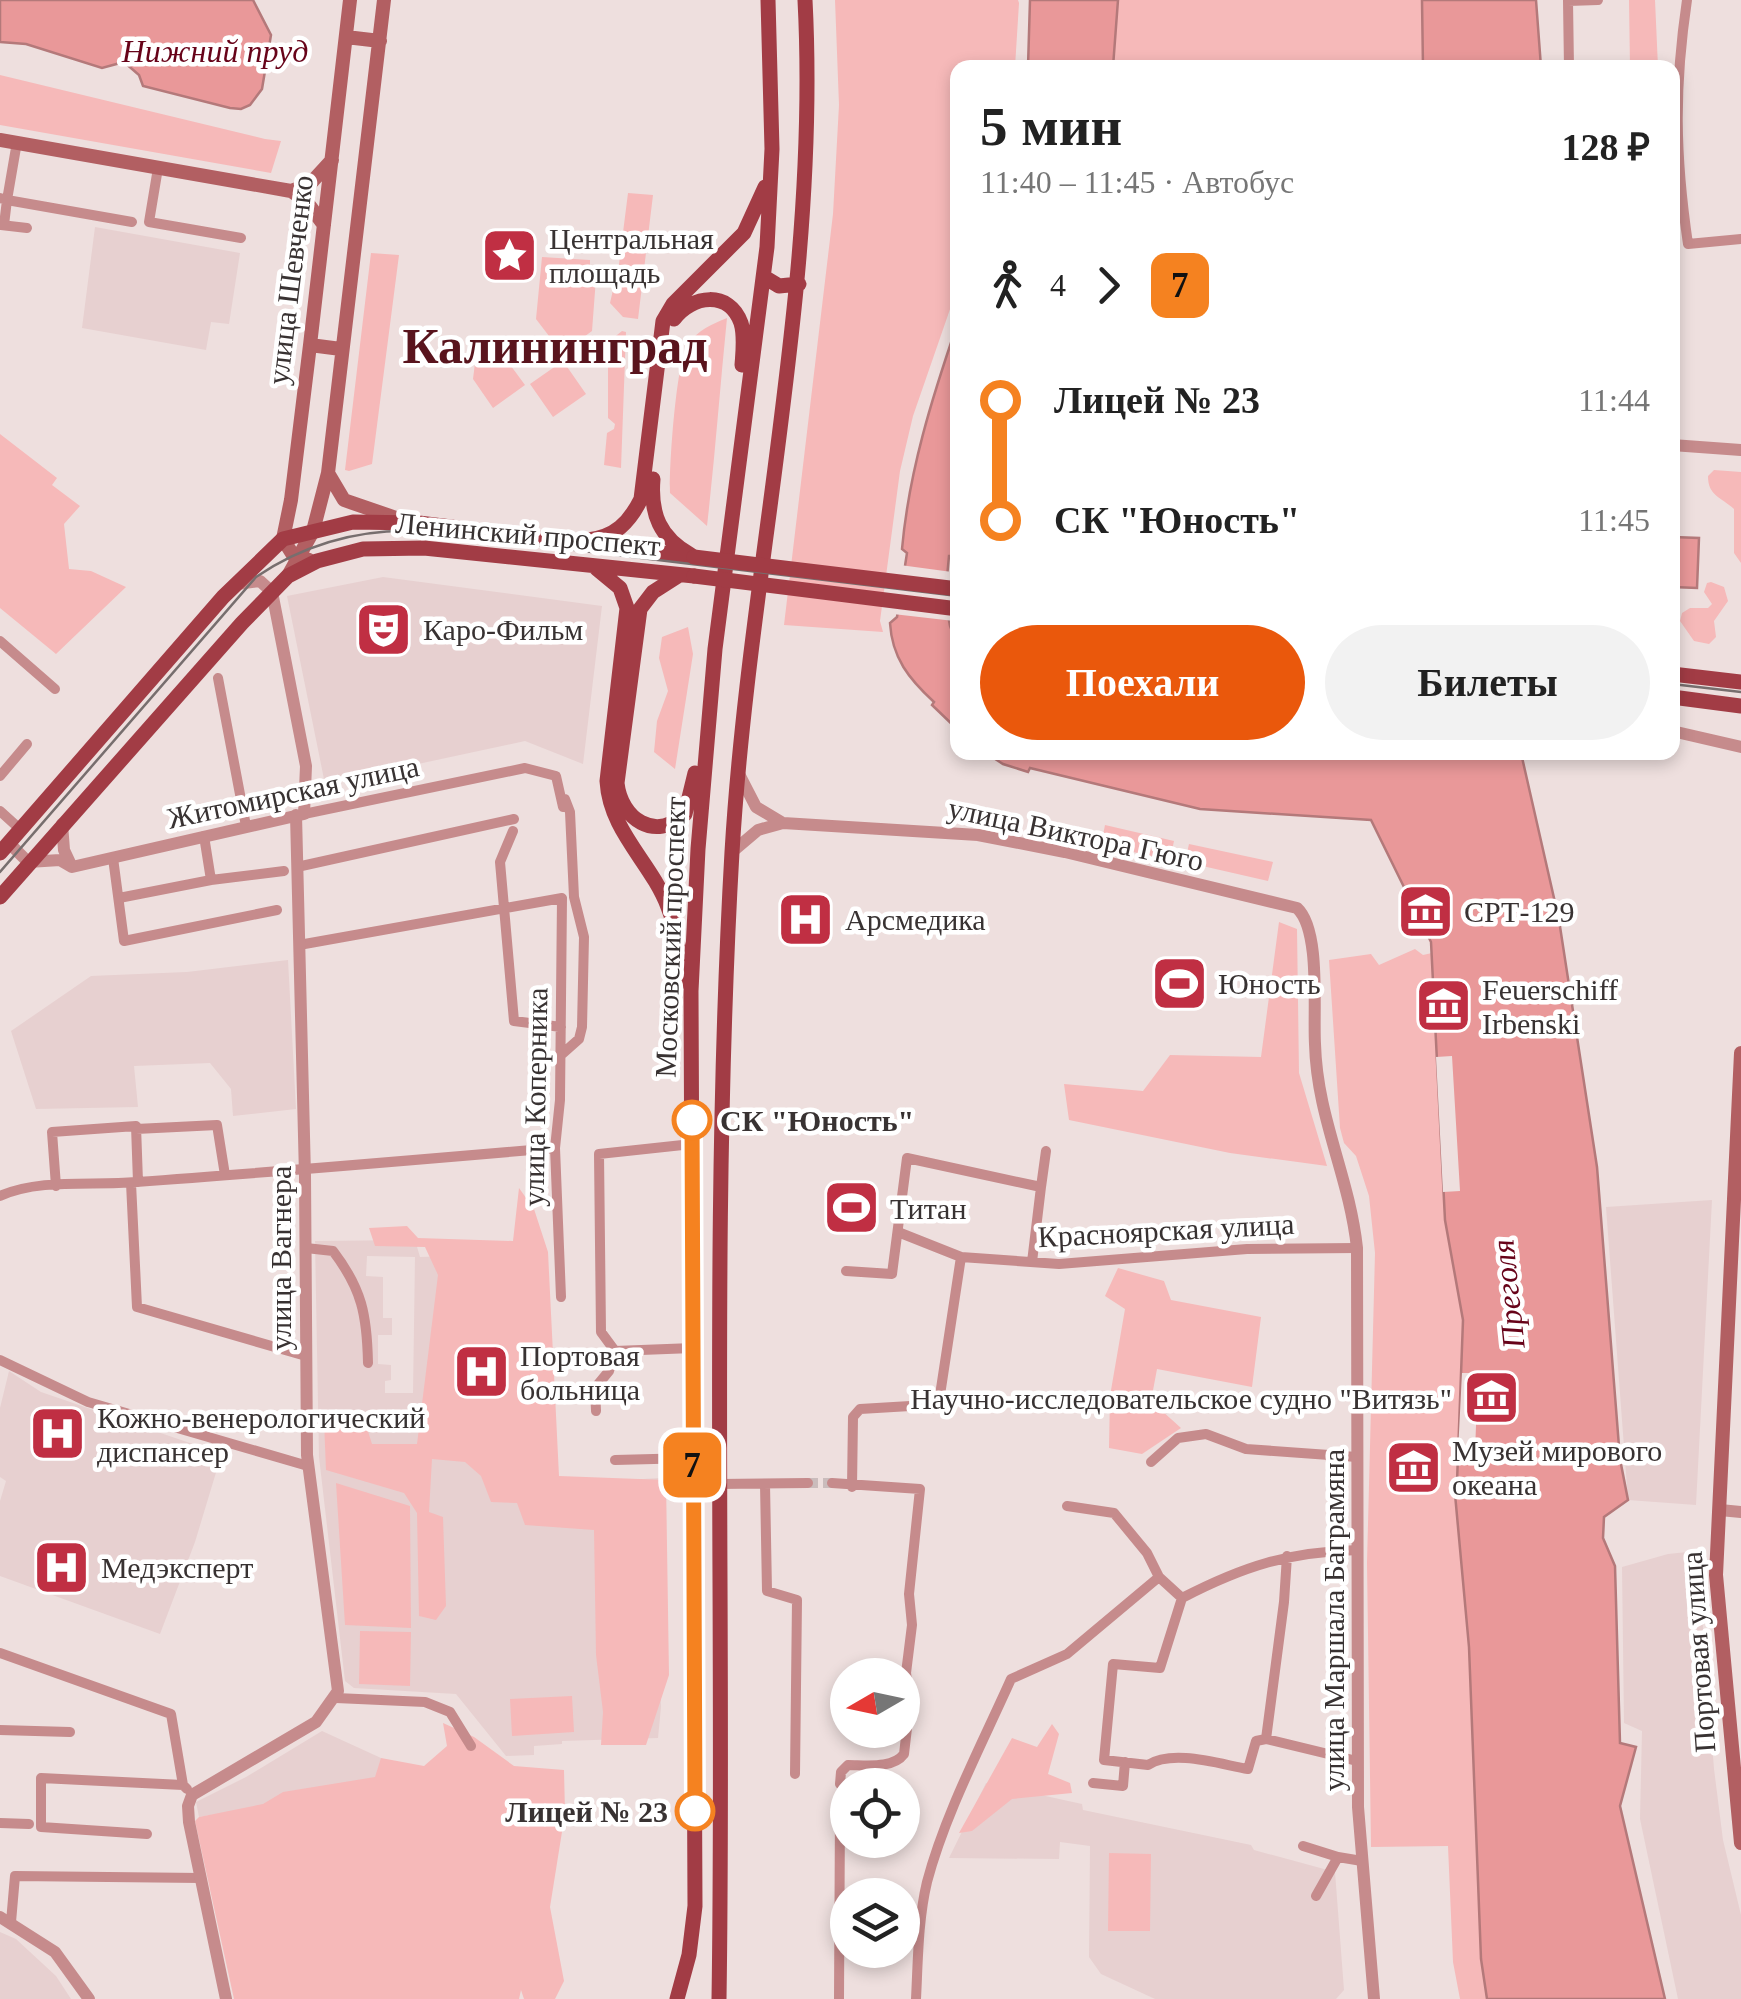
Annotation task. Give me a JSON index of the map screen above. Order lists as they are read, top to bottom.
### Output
{
  "streets": {
    "main road": [
      "улица Шевченко",
      "Ленинский проспект",
      "Московский проспект",
      "Портовая улица"
    ],
    "street": [
      "Житомирская улица",
      "улица Виктора Гюго",
      "улица Коперника",
      "Красноярская улица",
      "улица Вагнера",
      "улица Маршала Баграмяна"
    ]
  },
  "crossings": [
    ["улица Шевченко", "Ленинский проспект"],
    ["Ленинский проспект", "Житомирская улица"],
    ["Ленинский проспект", "улица Вагнера"],
    ["Житомирская улица", "улица Вагнера"],
    ["улица Виктора Гюго", "улица Маршала Баграмяна"],
    ["Красноярская улица", "улица Маршала Баграмяна"]
  ],
  "districts": ["Калининград"],
  "water": ["Нижний пруд", "Преголя"],
  "places": {
    "place": ["Центральная площадь"],
    "theatre": ["Каро-Фильм"],
    "museum": [
      "СРТ-129",
      "Feuerschiff Irbenski",
      "Научно-исследовательское судно \"Витязь\"",
      "Музей мирового океана"
    ],
    "hospital": [
      "Арсмедика",
      "Портовая больница",
      "Кожно-венерологический диспансер",
      "Медэксперт"
    ],
    "sports": ["Юность", "Титан"],
    "other": ["СК \"Юность\"", "Лицей № 23"]
  },
  "lines": ["bus line 7"],
  "north": "left",
  "page": {
    "on_map": "7",
    "heading": ["5 мин", "11:40 – 11:45 · Автобус", "128 ₽"],
    "legs": ["4", "7"],
    "list": [
      {
        "name": "Лицей № 23",
        "value": "11:44"
      },
      {
        "name": "СК \"Юность\"",
        "value": "11:45"
      }
    ],
    "buttons": ["Поехали", "Билеты"]
  }
}
